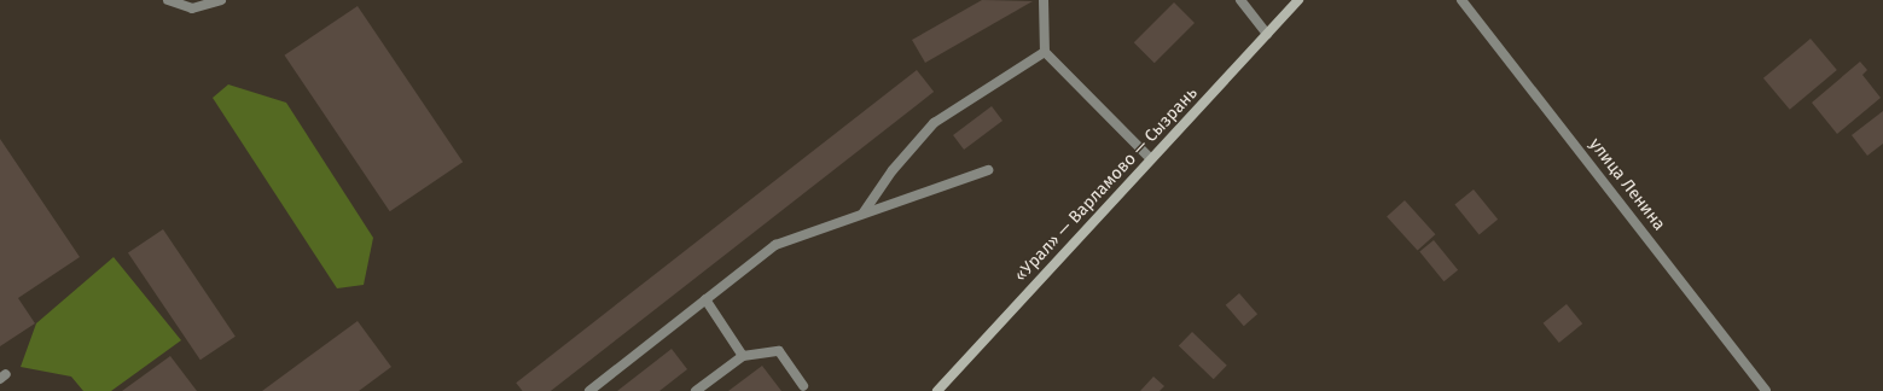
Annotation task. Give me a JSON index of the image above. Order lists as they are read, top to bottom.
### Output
{
  "streets": {
    "main road": ["«Урал» — Варламово — Сызрань"],
    "street": ["улица Ленина"]
  }
}
